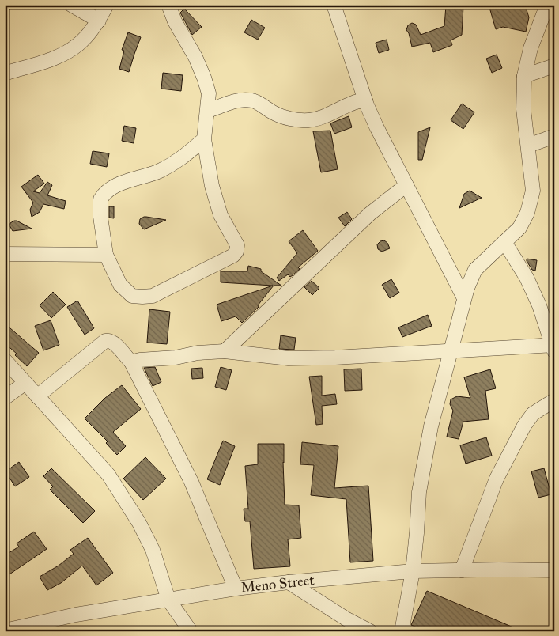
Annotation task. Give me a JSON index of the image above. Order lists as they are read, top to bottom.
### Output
{
  "streets": {
    "street": ["Meno Street"]
  }
}
